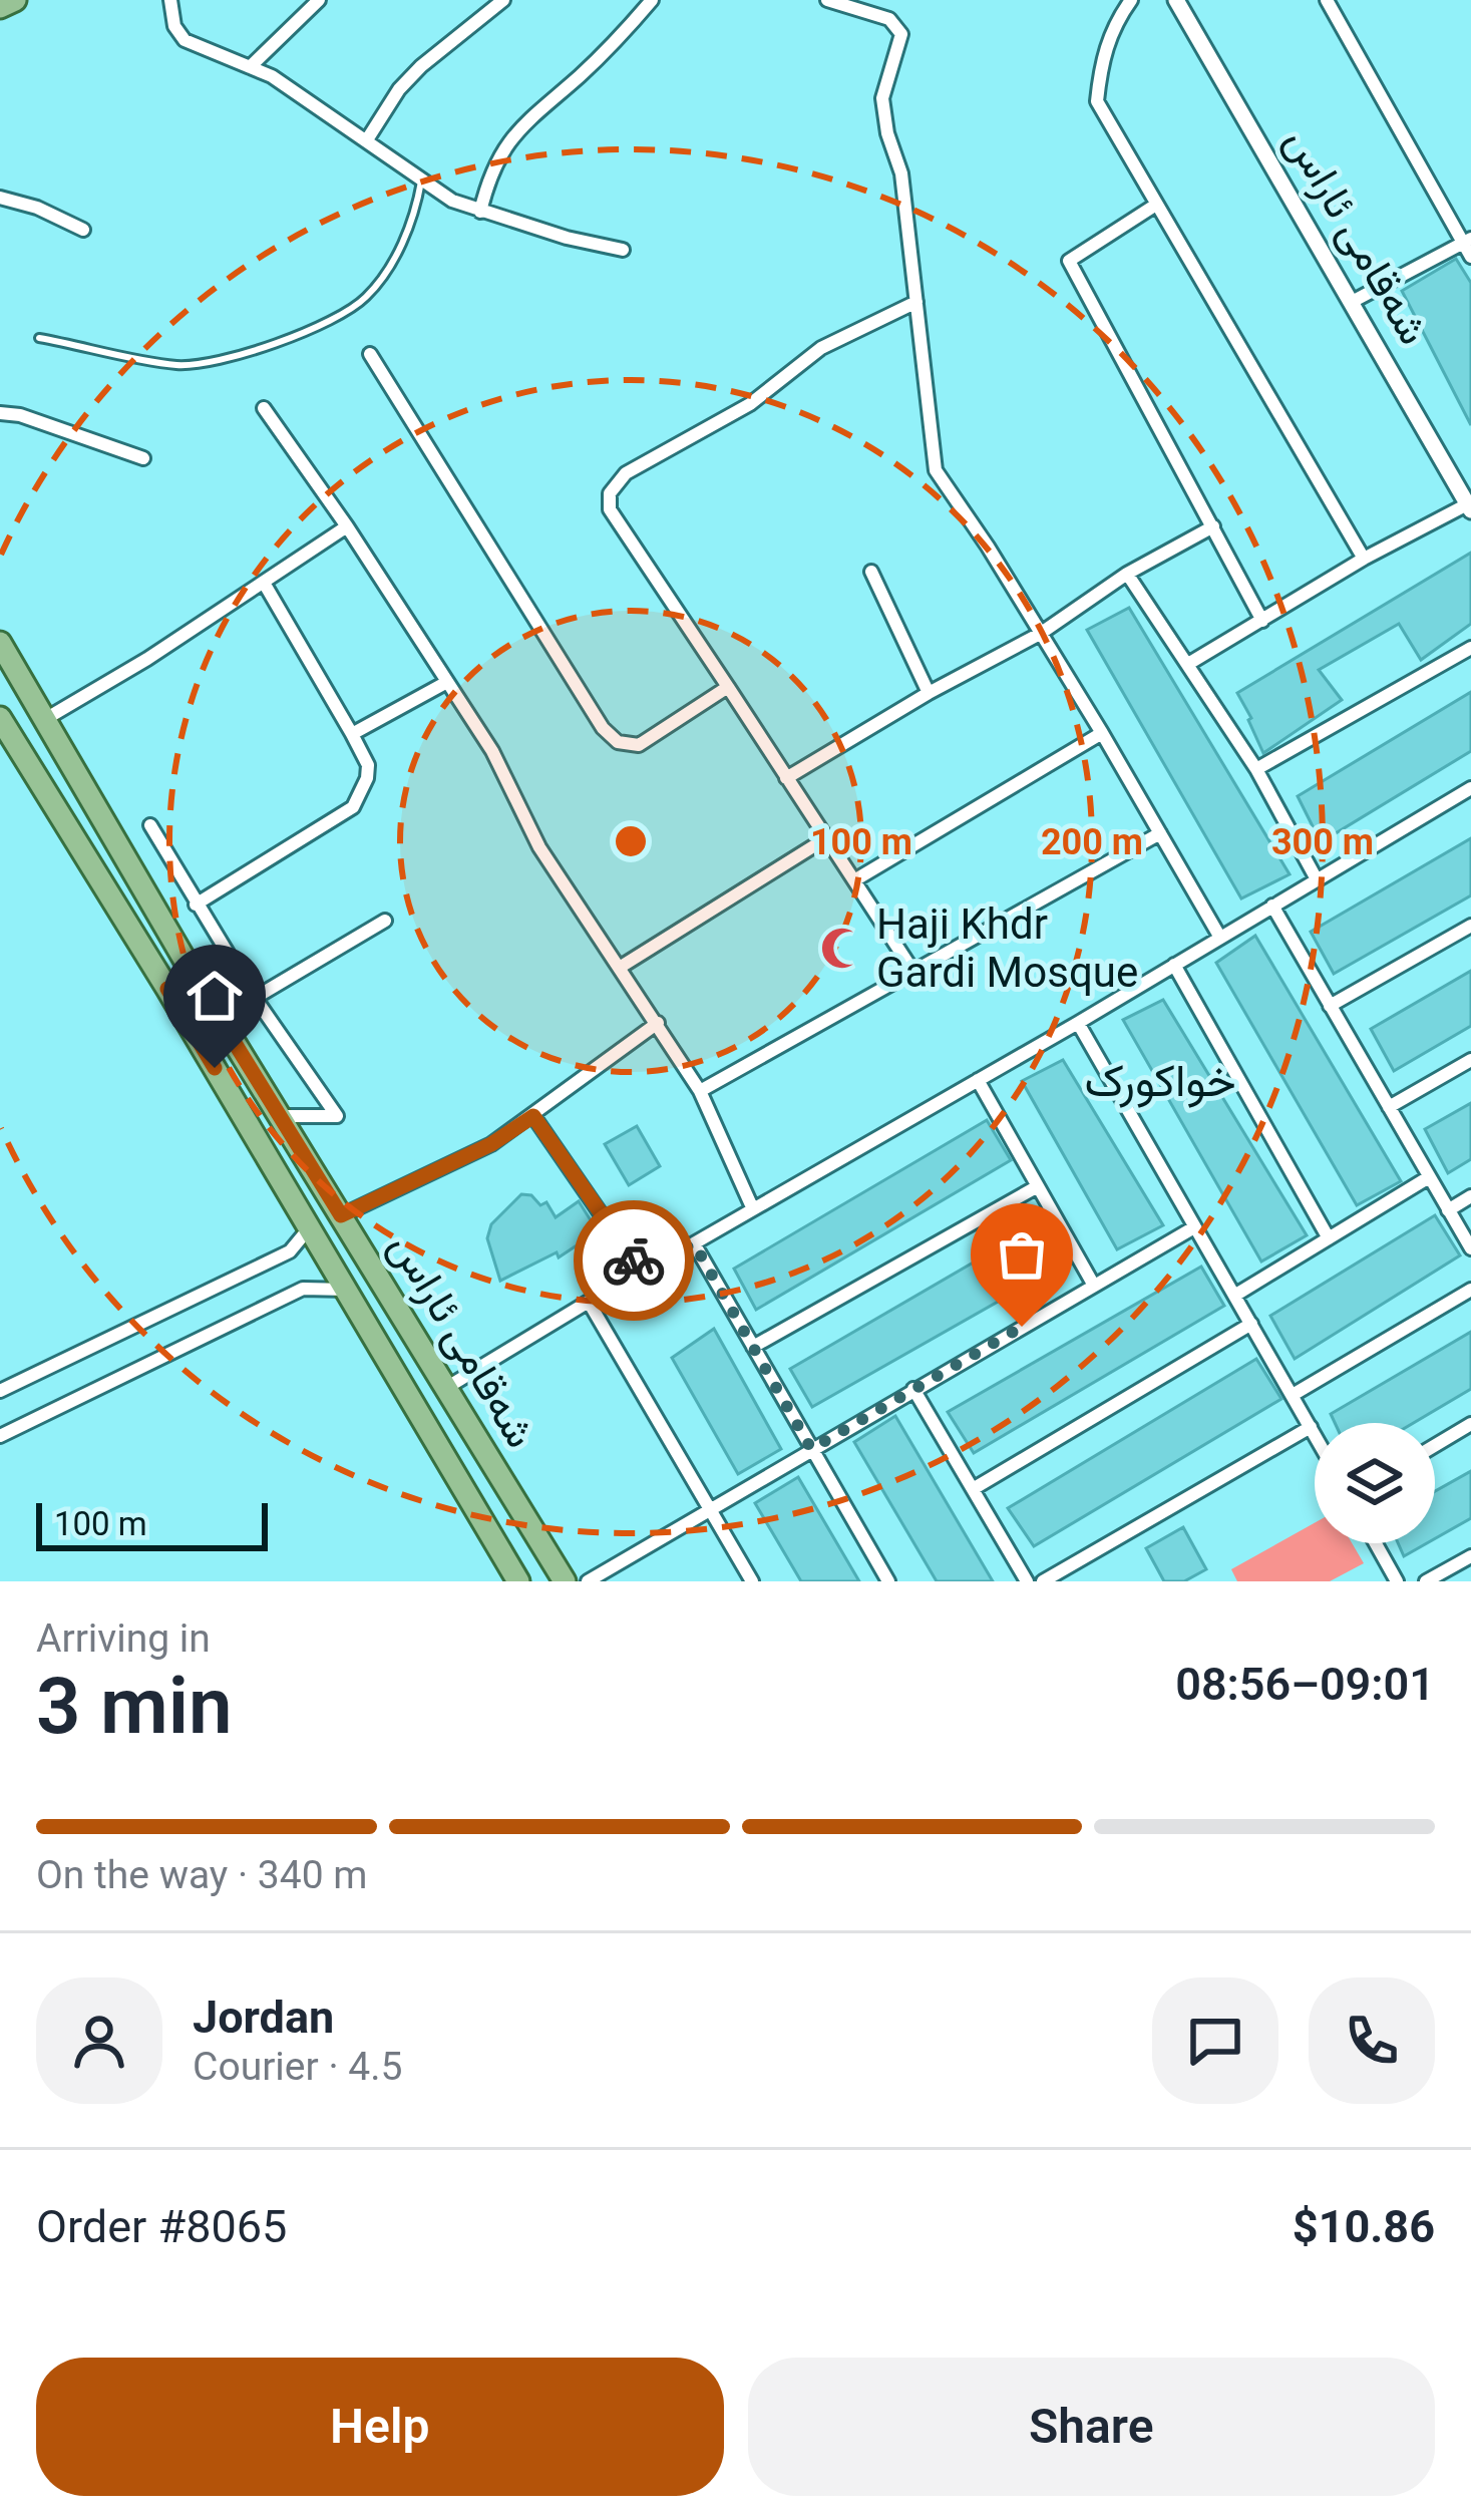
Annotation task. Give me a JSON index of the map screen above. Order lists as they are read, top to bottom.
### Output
{
  "streets": {
    "main road": ["شەقامی ئاراس"]
  },
  "districts": ["خواکورک"],
  "places": {
    "mosque": ["Haji Khdr Gardi Mosque"]
  },
  "scale_bar": "100 m",
  "page": {
    "scale": "100 m",
    "heading": ["3 min", "Arriving in", "08:56–09:01"],
    "panel": [
      "Jordan",
      "Courier · 4.5",
      "Order #8065",
      "$10.86"
    ],
    "bar": "On the way · 340 m",
    "buttons": ["Help", "Share"]
  },
  "rings": ["100 m", "200 m", "300 m"]
}
